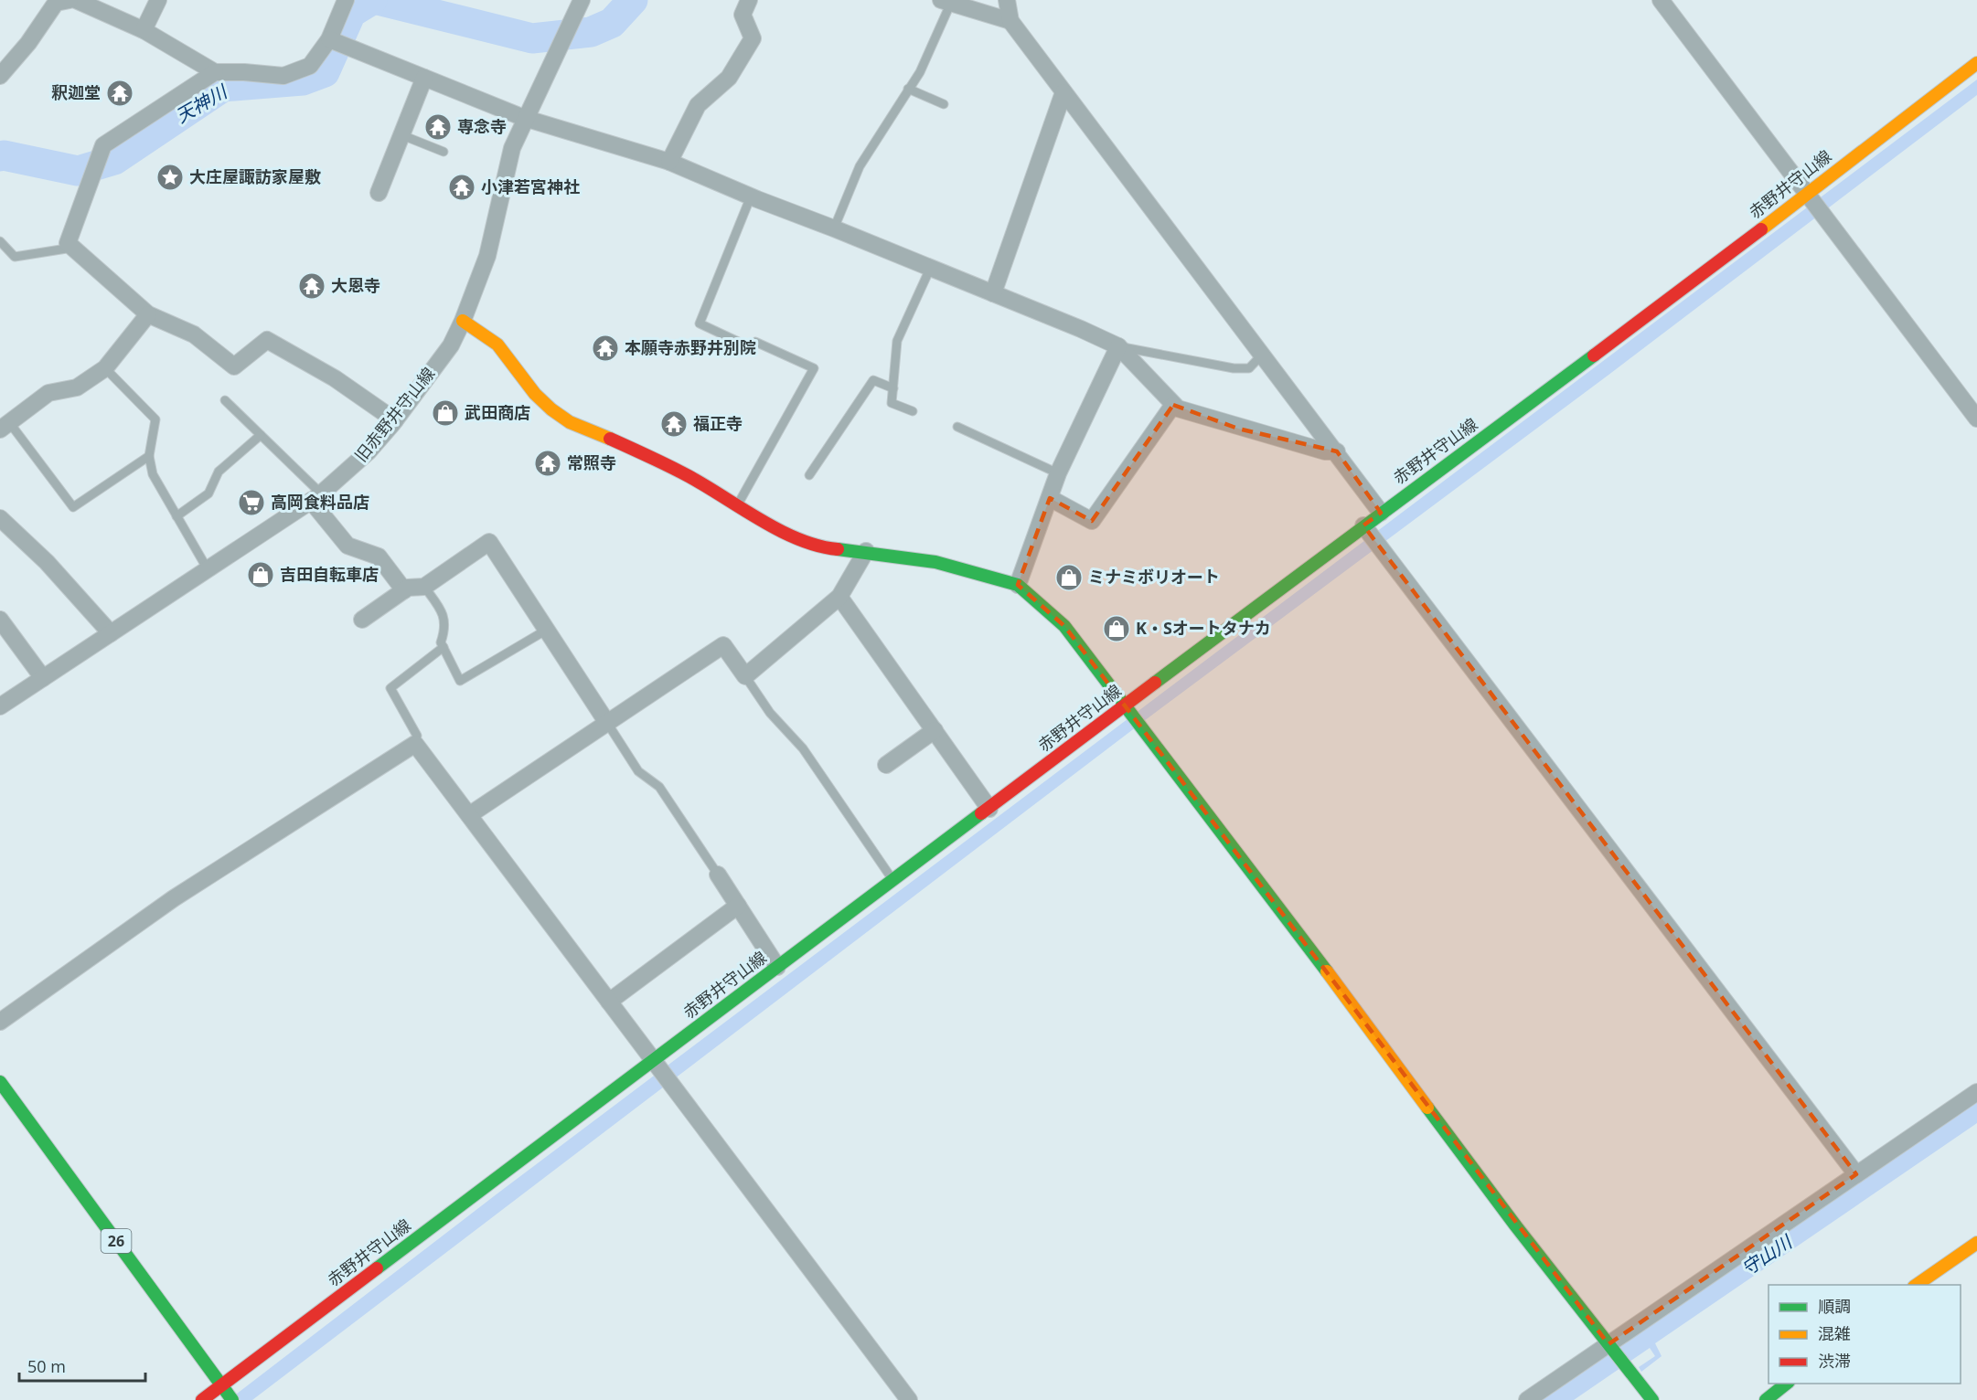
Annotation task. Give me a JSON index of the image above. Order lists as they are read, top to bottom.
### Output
{
  "streets": {
    "main road": ["赤野井守山線", "26"],
    "street": ["旧赤野井守山線"]
  },
  "crossings": [
    ["赤野井守山線", "26"]
  ],
  "water": ["天神川", "守山川"],
  "places": {
    "temple": [
      "釈迦堂",
      "専念寺",
      "小津若宮神社",
      "大恩寺",
      "本願寺赤野井別院",
      "福正寺",
      "常照寺"
    ],
    "place": ["大庄屋諏訪家屋敷"],
    "shop": [
      "武田商店",
      "吉田自転車店",
      "ミナミボリオート",
      "K・Sオートタナカ"
    ],
    "supermarket": ["高岡食料品店"]
  },
  "legend": ["順調", "混雑", "渋滞"],
  "scale_bar": "50 m"
}
